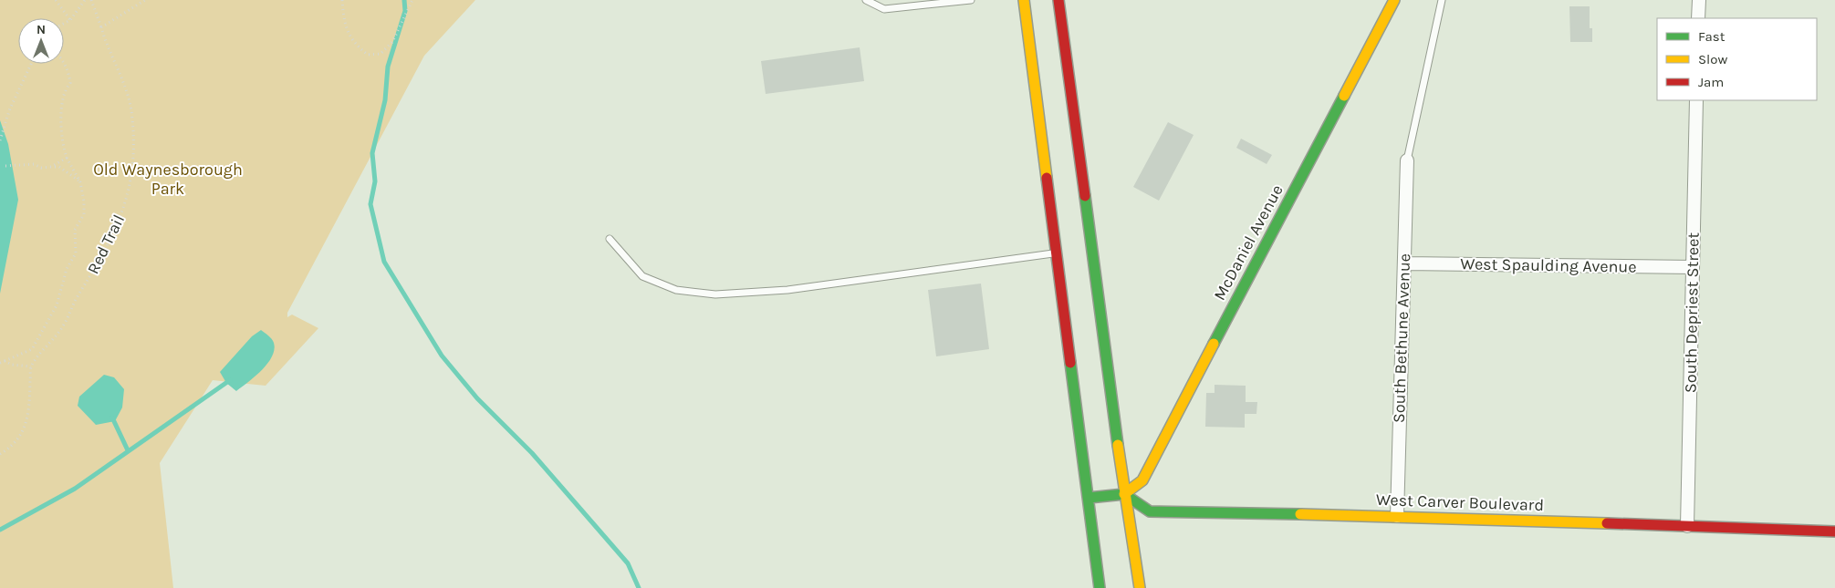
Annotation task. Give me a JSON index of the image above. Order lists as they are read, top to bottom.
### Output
{
  "streets": {
    "main road": ["McDaniel Avenue", "West Carver Boulevard"],
    "street": ["West Spaulding Avenue", "South Depriest Street", "South Bethune Avenue"],
    "path": ["Red Trail"]
  },
  "crossings": [
    ["McDaniel Avenue", "West Carver Boulevard"],
    ["West Spaulding Avenue", "South Depriest Street"],
    ["West Spaulding Avenue", "South Bethune Avenue"],
    ["South Depriest Street", "West Carver Boulevard"],
    ["South Bethune Avenue", "West Carver Boulevard"]
  ],
  "parks": ["Old Waynesborough Park"],
  "legend": ["Fast", "Slow", "Jam"],
  "north": "top"
}
